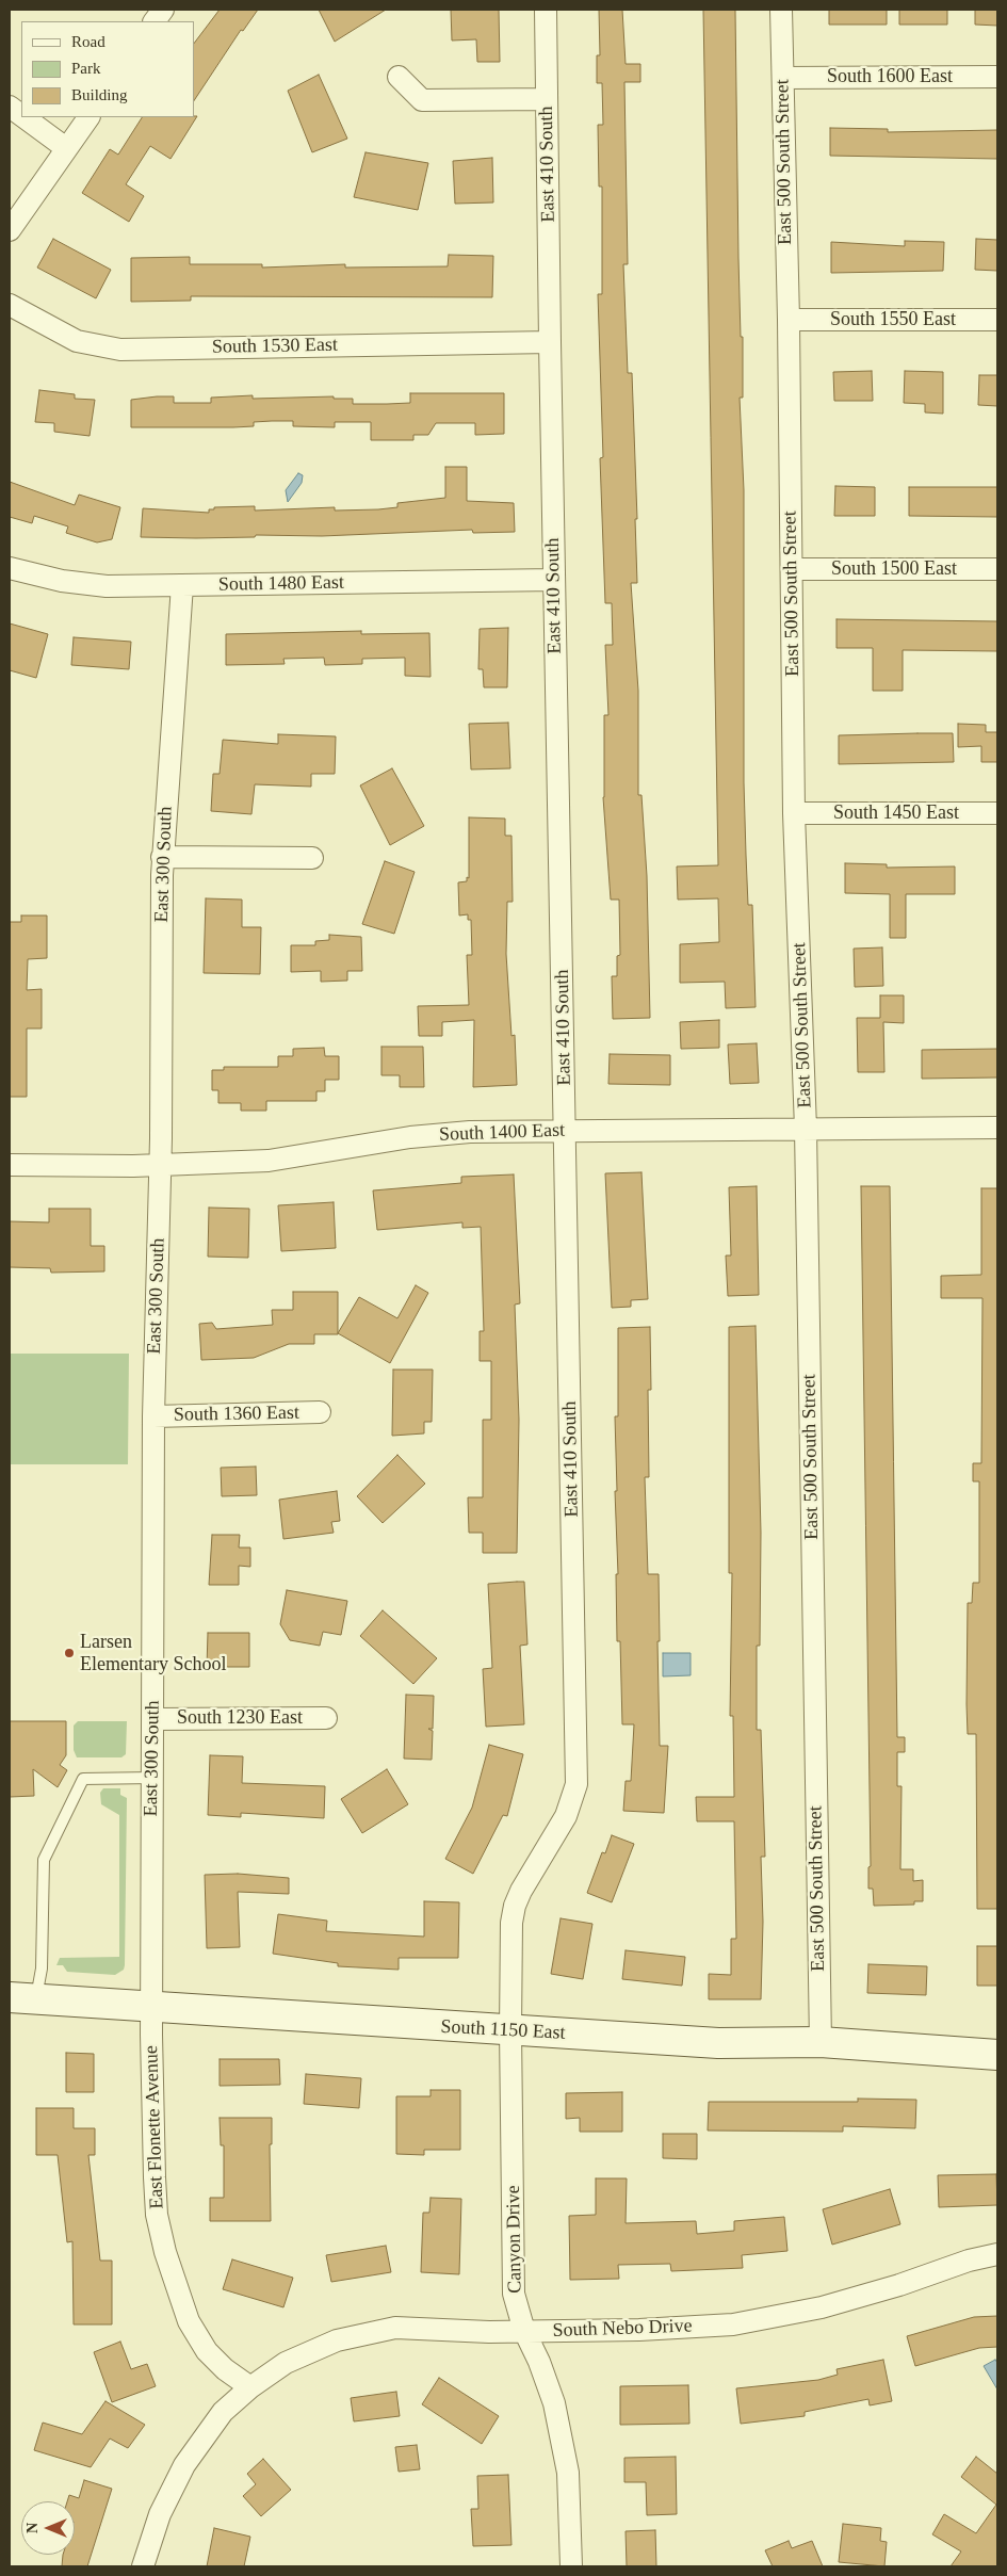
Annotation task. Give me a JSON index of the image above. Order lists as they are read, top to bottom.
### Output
{
  "streets": {
    "street": [
      "South 1600 East",
      "East 500 South Street",
      "East 410 South",
      "South 1550 East",
      "South 1530 East",
      "South 1500 East",
      "South 1480 East",
      "South 1450 East",
      "East 300 South",
      "South 1400 East",
      "South 1360 East",
      "South 1230 East",
      "South 1150 East",
      "East Flonette Avenue",
      "Canyon Drive",
      "South Nebo Drive"
    ]
  },
  "crossings": [
    ["South 1600 East", "East 500 South Street"],
    ["East 500 South Street", "South 1550 East"],
    ["East 500 South Street", "South 1500 East"],
    ["East 500 South Street", "South 1450 East"],
    ["East 500 South Street", "South 1400 East"],
    ["East 500 South Street", "South 1150 East"],
    ["East 410 South", "South 1530 East"],
    ["East 410 South", "South 1480 East"],
    ["East 410 South", "South 1400 East"],
    ["East 410 South", "South 1150 East"],
    ["East 410 South", "Canyon Drive"],
    ["South 1480 East", "East 300 South"],
    ["East 300 South", "South 1400 East"],
    ["East 300 South", "South 1360 East"],
    ["East 300 South", "South 1230 East"],
    ["East 300 South", "South 1150 East"],
    ["East 300 South", "East Flonette Avenue"],
    ["South 1150 East", "East Flonette Avenue"],
    ["South 1150 East", "Canyon Drive"],
    ["East Flonette Avenue", "South Nebo Drive"],
    ["Canyon Drive", "South Nebo Drive"]
  ],
  "places": ["Larsen Elementary School"],
  "legend": ["Road", "Park", "Building"],
  "north": "left"
}
